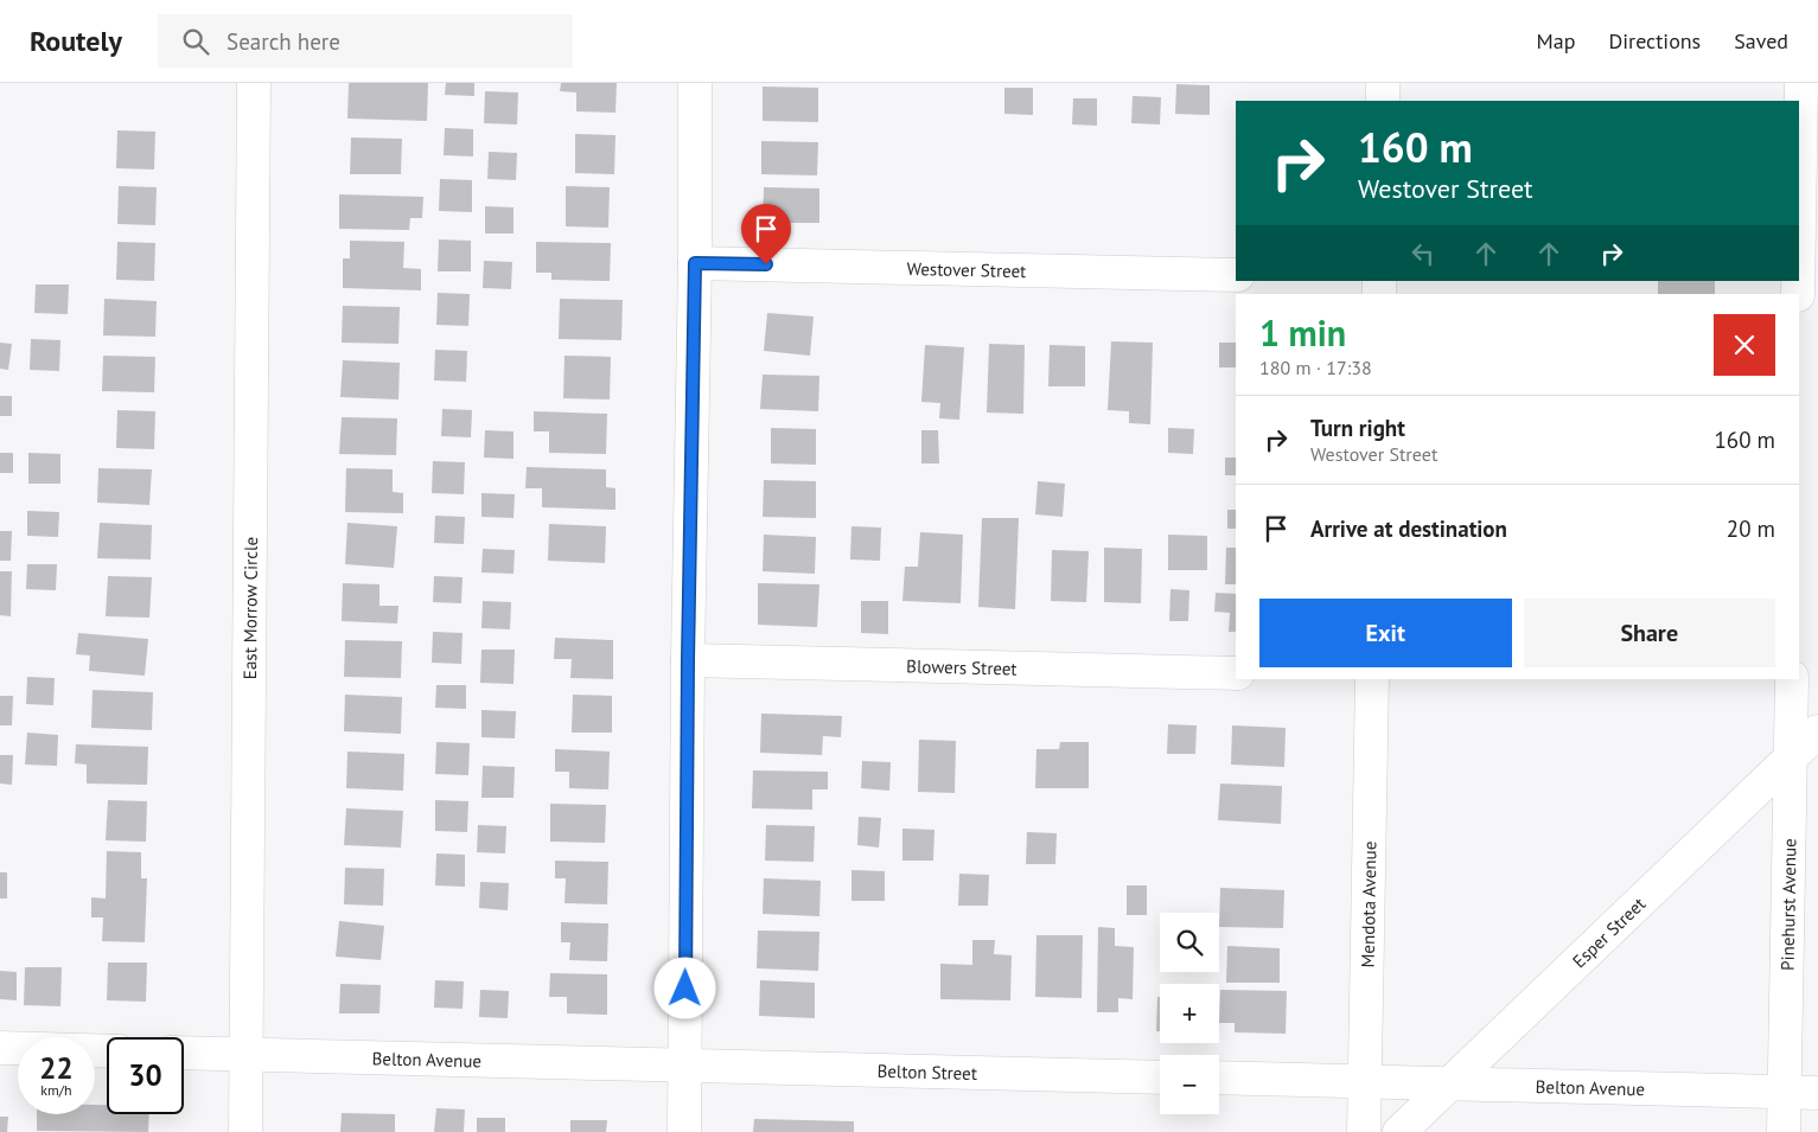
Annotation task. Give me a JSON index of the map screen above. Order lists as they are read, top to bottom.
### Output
{
  "streets": {
    "street": [
      "Westover Street",
      "East Morrow Circle",
      "Blowers Street",
      "Mendota Avenue",
      "Pinehurst Avenue",
      "Esper Street",
      "Belton Avenue",
      "Belton Street"
    ]
  },
  "crossings": [
    ["East Morrow Circle", "Belton Avenue"],
    ["Mendota Avenue", "Belton Avenue"],
    ["Pinehurst Avenue", "Esper Street"],
    ["Pinehurst Avenue", "Belton Avenue"],
    ["Esper Street", "Belton Avenue"],
    ["Belton Avenue", "Belton Street"]
  ],
  "page": {
    "header": "Routely",
    "search": "Search here",
    "nav": ["Map", "Directions", "Saved"],
    "turn": ["160 m", "Westover Street"],
    "heading": ["1 min", "180 m · 17:38"],
    "list": [
      {
        "name": "Turn right",
        "note": "Westover Street",
        "value": "160 m"
      },
      {
        "name": "Arrive at destination",
        "value": "20 m"
      }
    ],
    "buttons": ["Exit", "Share"],
    "map_buttons": ["+", "−"],
    "speed": "22 km/h",
    "limit": "30"
  }
}
